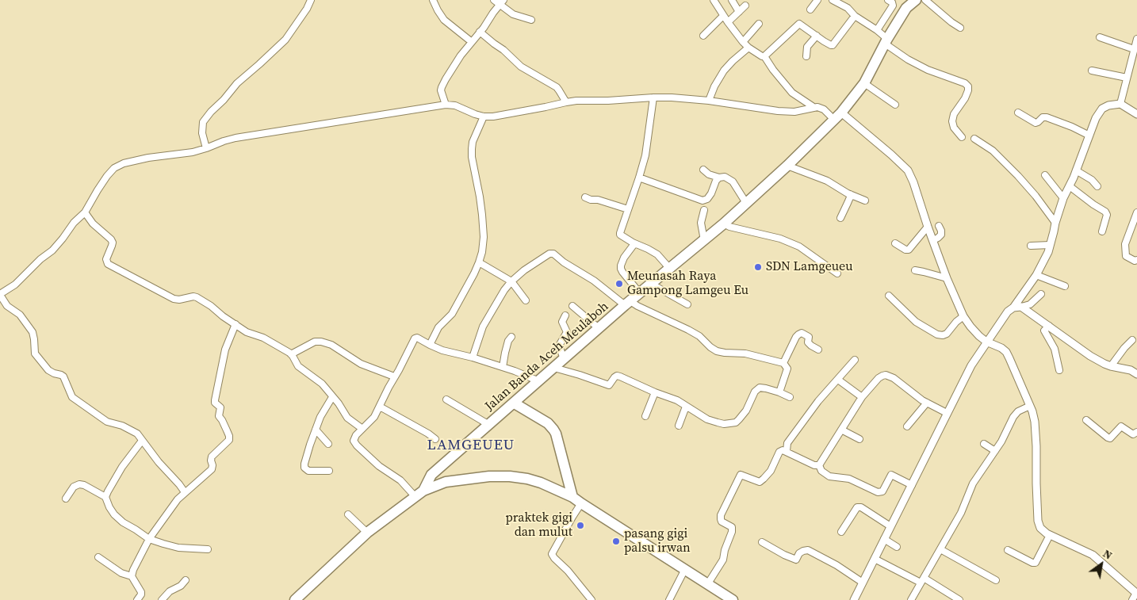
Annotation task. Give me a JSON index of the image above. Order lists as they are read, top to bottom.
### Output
{
  "streets": {
    "highway": ["Jalan Banda Aceh Meulaboh"]
  },
  "districts": ["LAMGEUEU"],
  "places": [
    "SDN Lamgeueu",
    "Meunasah Raya Gampong Lamgeu Eu",
    "praktek gigi dan mulut",
    "pasang gigi palsu irwan"
  ],
  "north": "top right"
}
